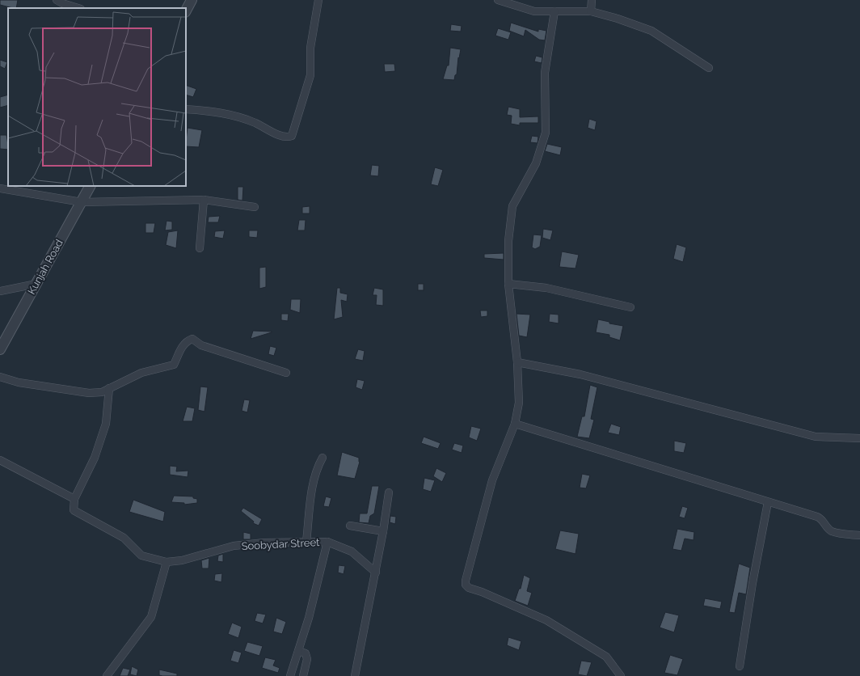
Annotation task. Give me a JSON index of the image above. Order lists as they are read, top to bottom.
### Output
{
  "streets": {
    "street": ["Kunjah Road", "Soobydar Street"]
  }
}
